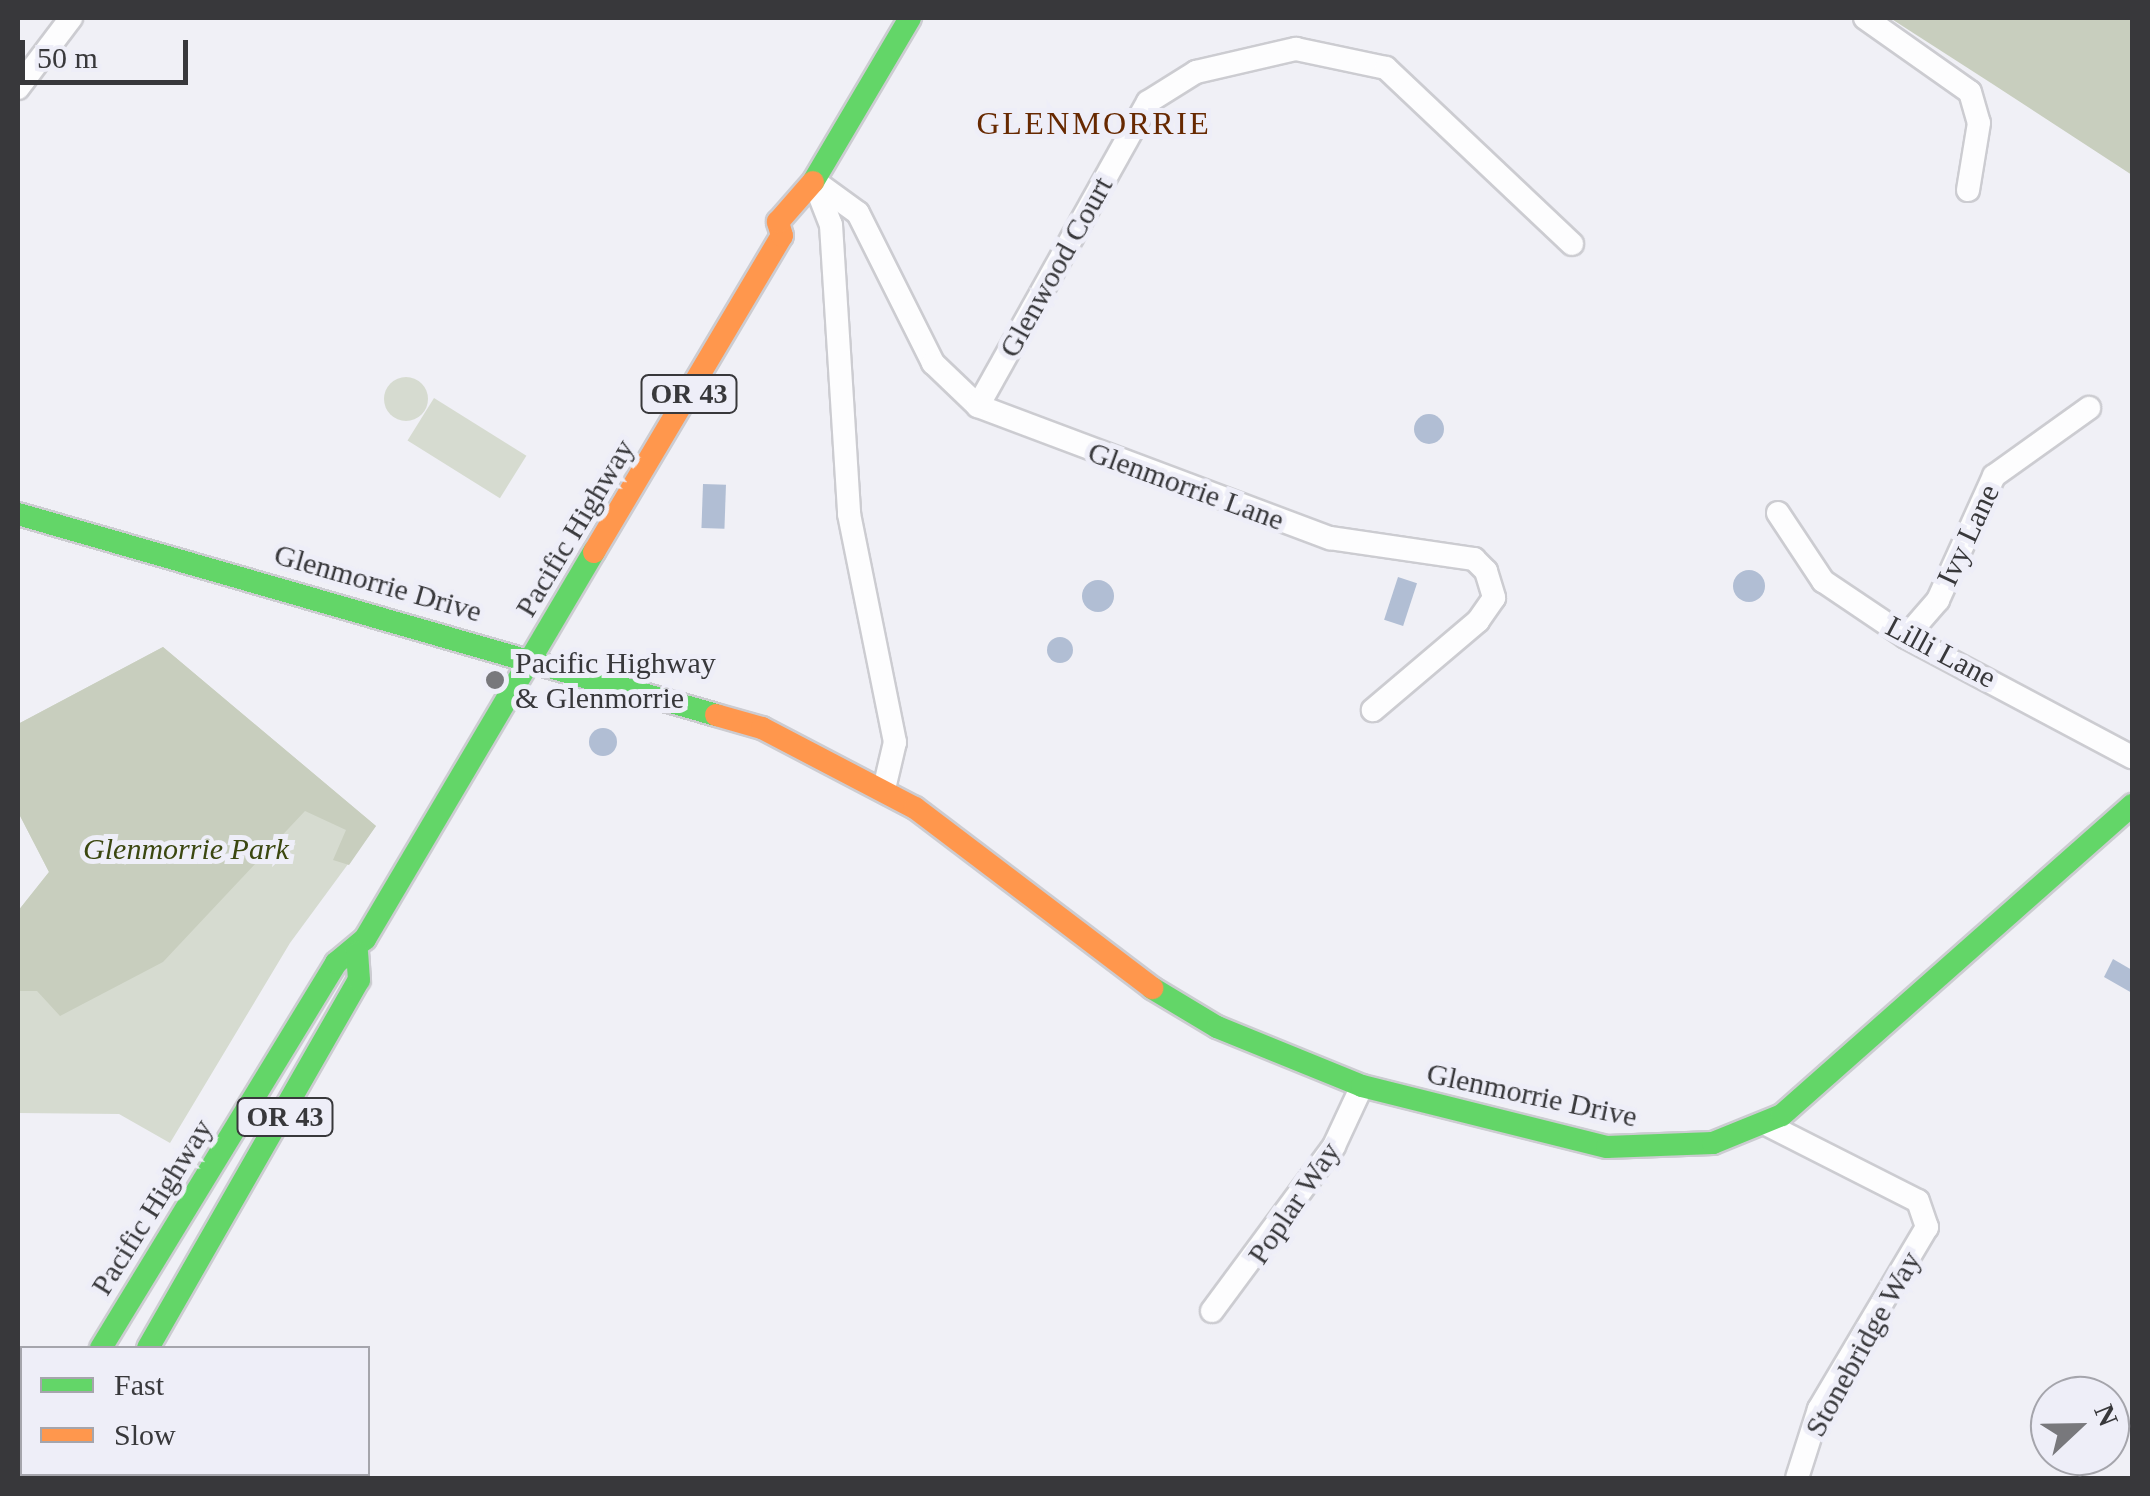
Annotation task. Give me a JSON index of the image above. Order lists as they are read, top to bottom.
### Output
{
  "streets": {
    "street": [
      "Glenwood Court",
      "OR 43",
      "Glenmorrie Lane",
      "Pacific Highway",
      "Ivy Lane",
      "Glenmorrie Drive",
      "Lilli Lane",
      "Poplar Way",
      "Stonebridge Way"
    ]
  },
  "crossings": [
    ["Glenwood Court", "Glenmorrie Lane"],
    ["Glenmorrie Lane", "Pacific Highway"],
    ["Pacific Highway", "Glenmorrie Drive"],
    ["Ivy Lane", "Lilli Lane"],
    ["Glenmorrie Drive", "Poplar Way"],
    ["Glenmorrie Drive", "Stonebridge Way"]
  ],
  "districts": ["GLENMORRIE"],
  "parks": ["Glenmorrie Park"],
  "places": ["Pacific Highway & Glenmorrie"],
  "legend": ["Fast", "Slow"],
  "scale_bar": "50 m",
  "north": "right"
}
